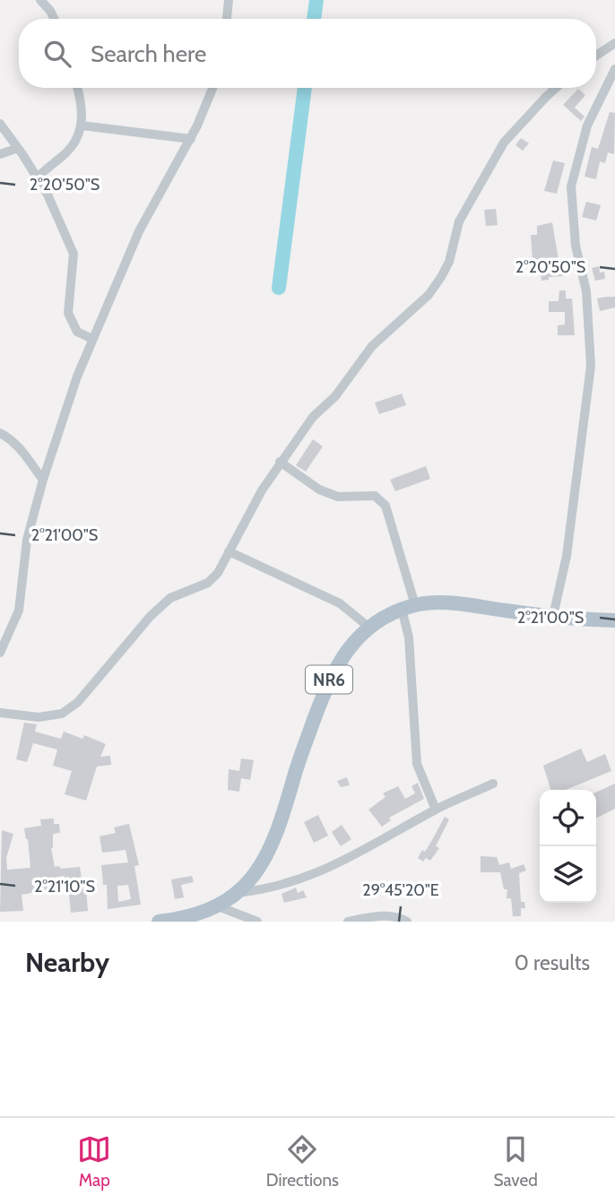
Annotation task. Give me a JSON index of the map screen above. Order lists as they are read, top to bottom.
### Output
{
  "streets": {
    "main road": ["NR6"]
  },
  "page": {
    "search": "Search here",
    "heading": ["Nearby", "0 results"],
    "nav": ["Map", "Directions", "Saved"]
  },
  "coordinates": [
    "2°20'50\"S",
    "2°21'00\"S",
    "2°21'10\"S",
    "29°45'20\"E"
  ]
}
